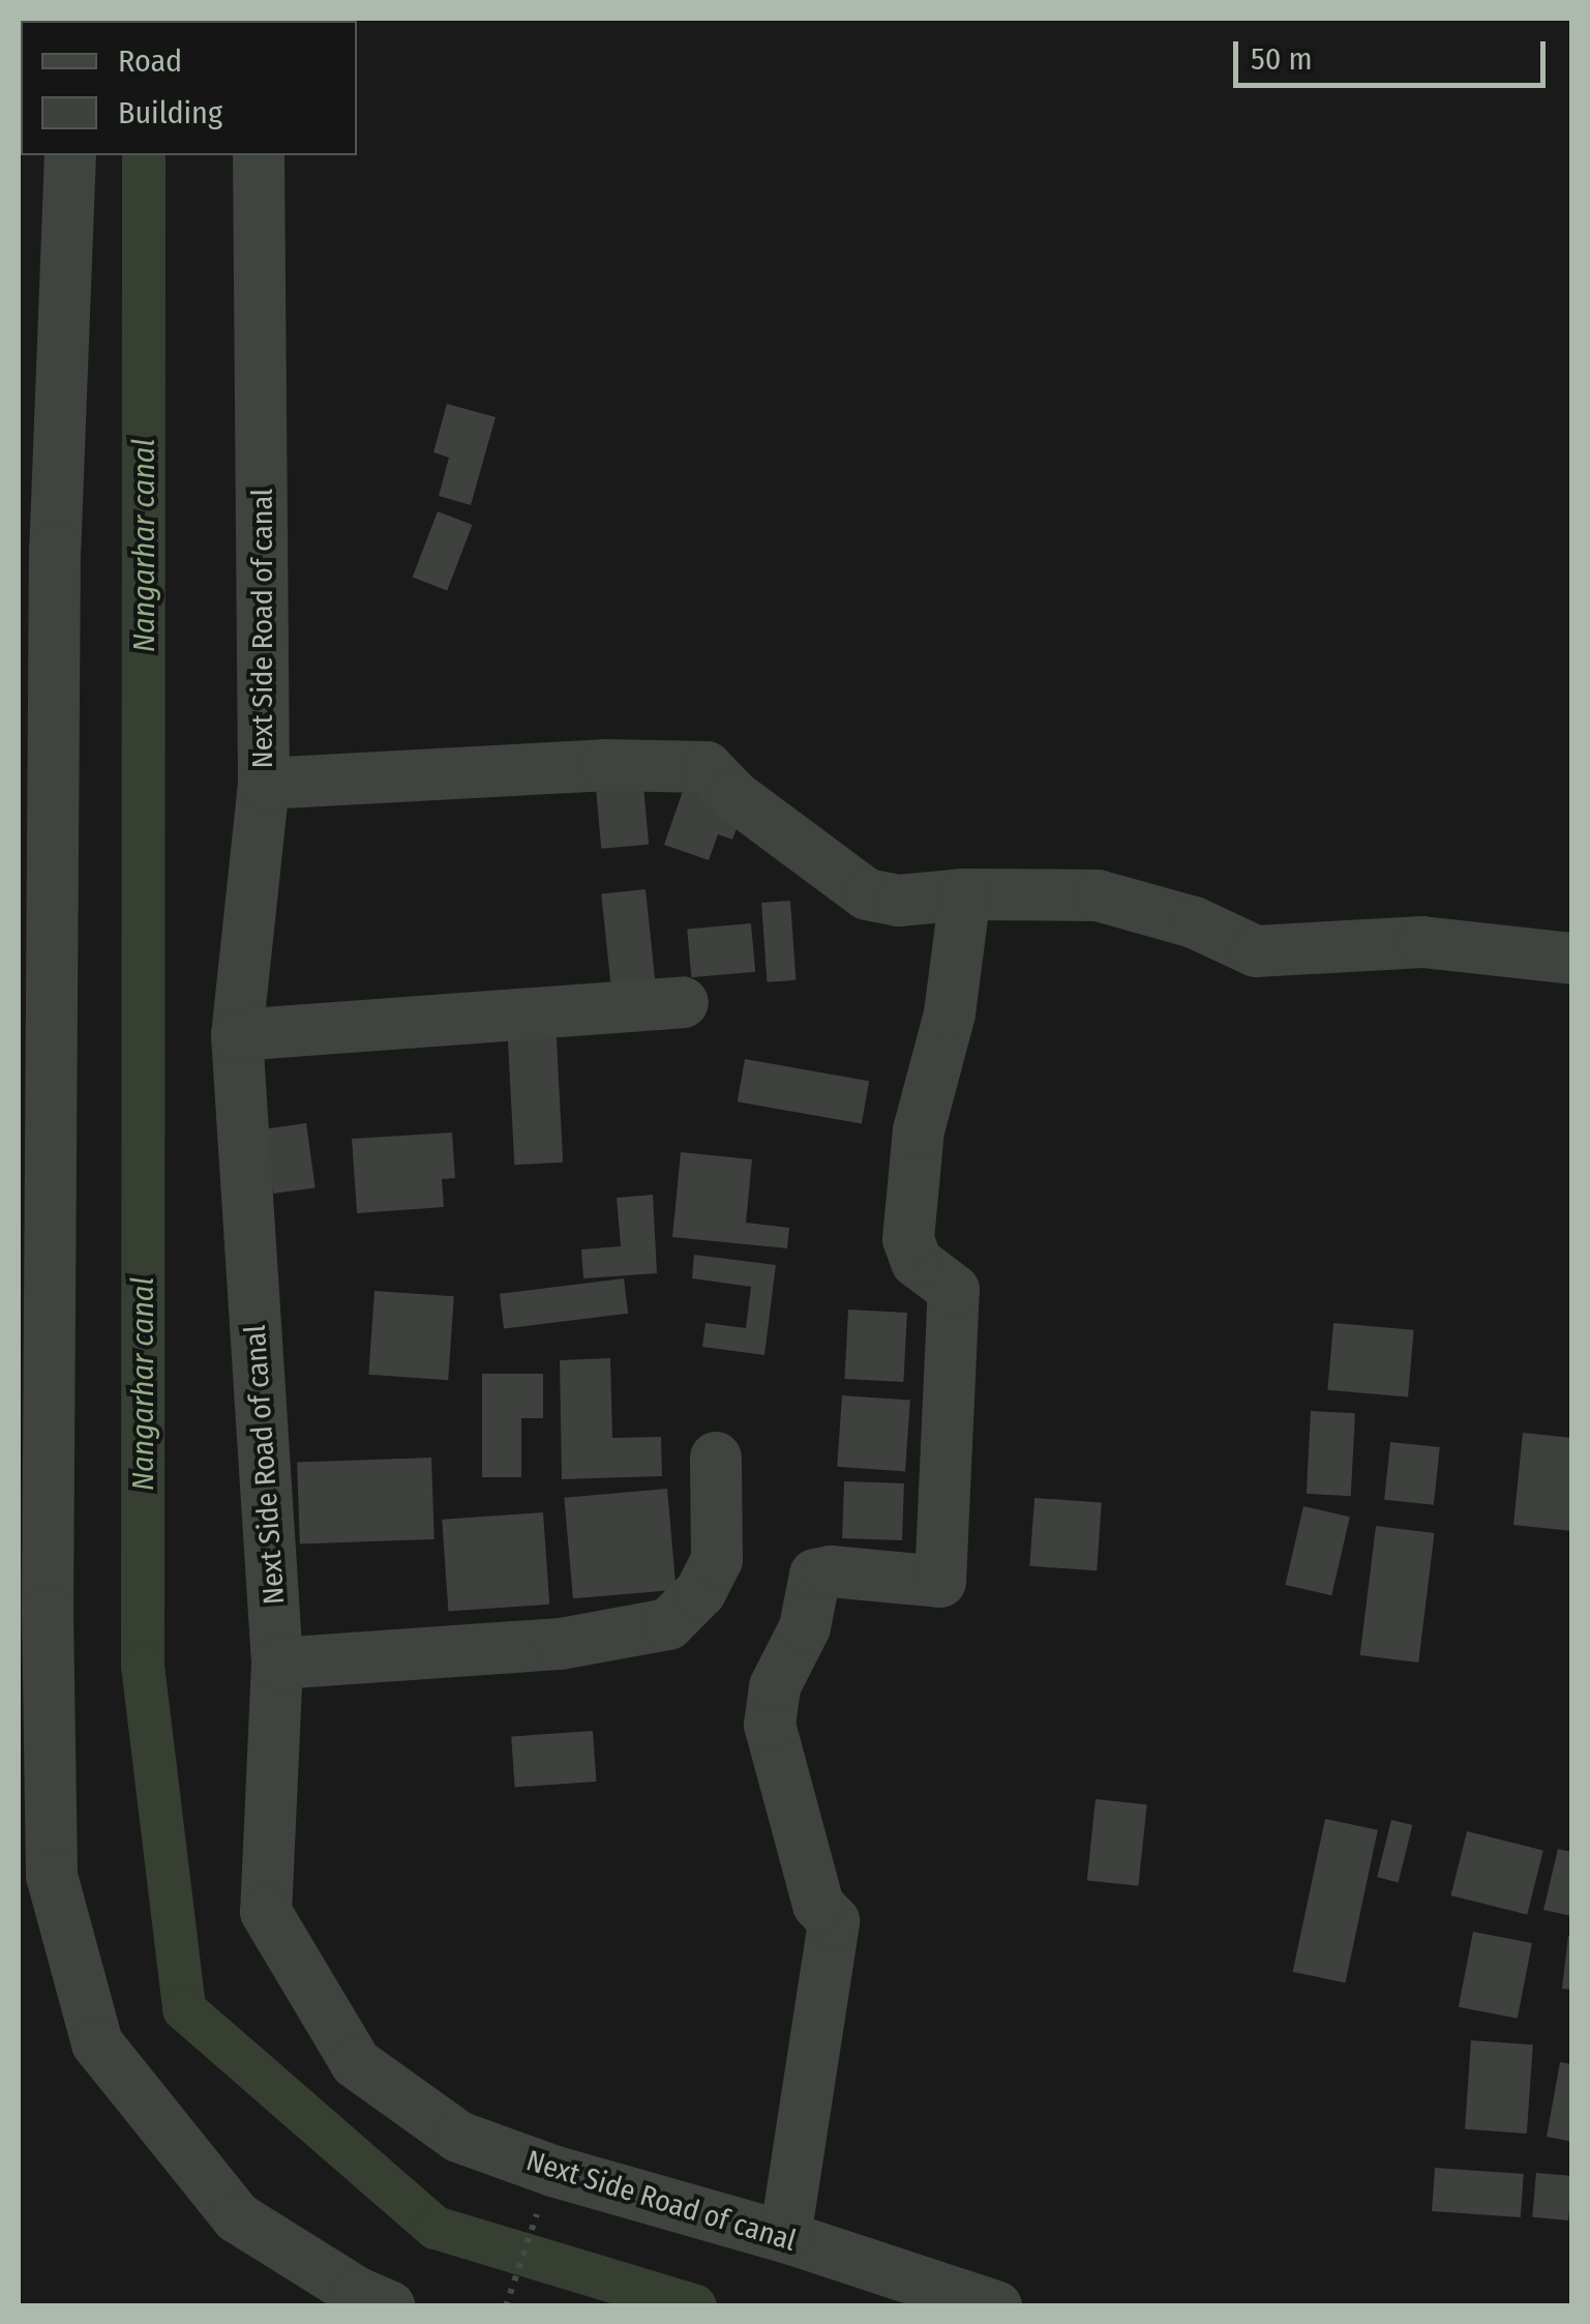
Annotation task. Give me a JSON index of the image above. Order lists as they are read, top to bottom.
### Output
{
  "streets": {
    "street": ["Next Side Road of canal"]
  },
  "water": ["Nangarhar canal"],
  "legend": ["Road", "Building"],
  "scale_bar": "50 m"
}
